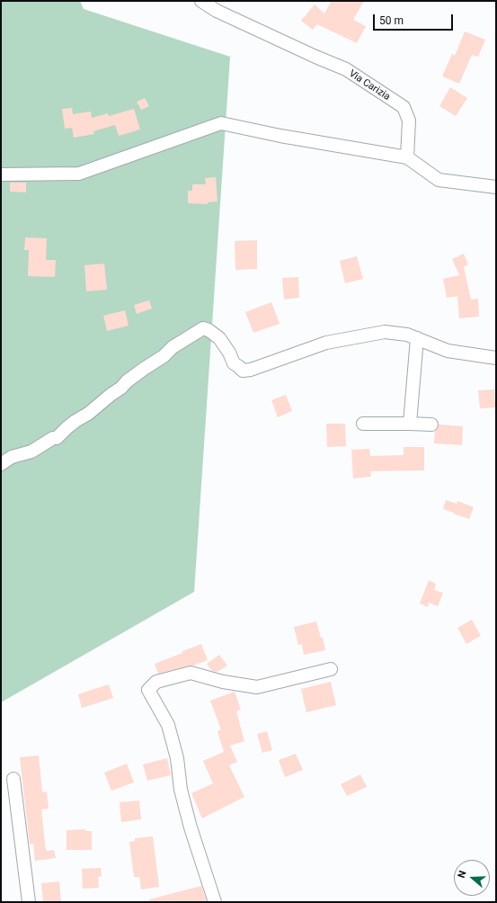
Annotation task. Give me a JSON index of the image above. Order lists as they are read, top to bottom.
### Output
{
  "streets": {
    "street": ["Via Carizia"]
  },
  "scale_bar": "50 m",
  "north": "left"
}
